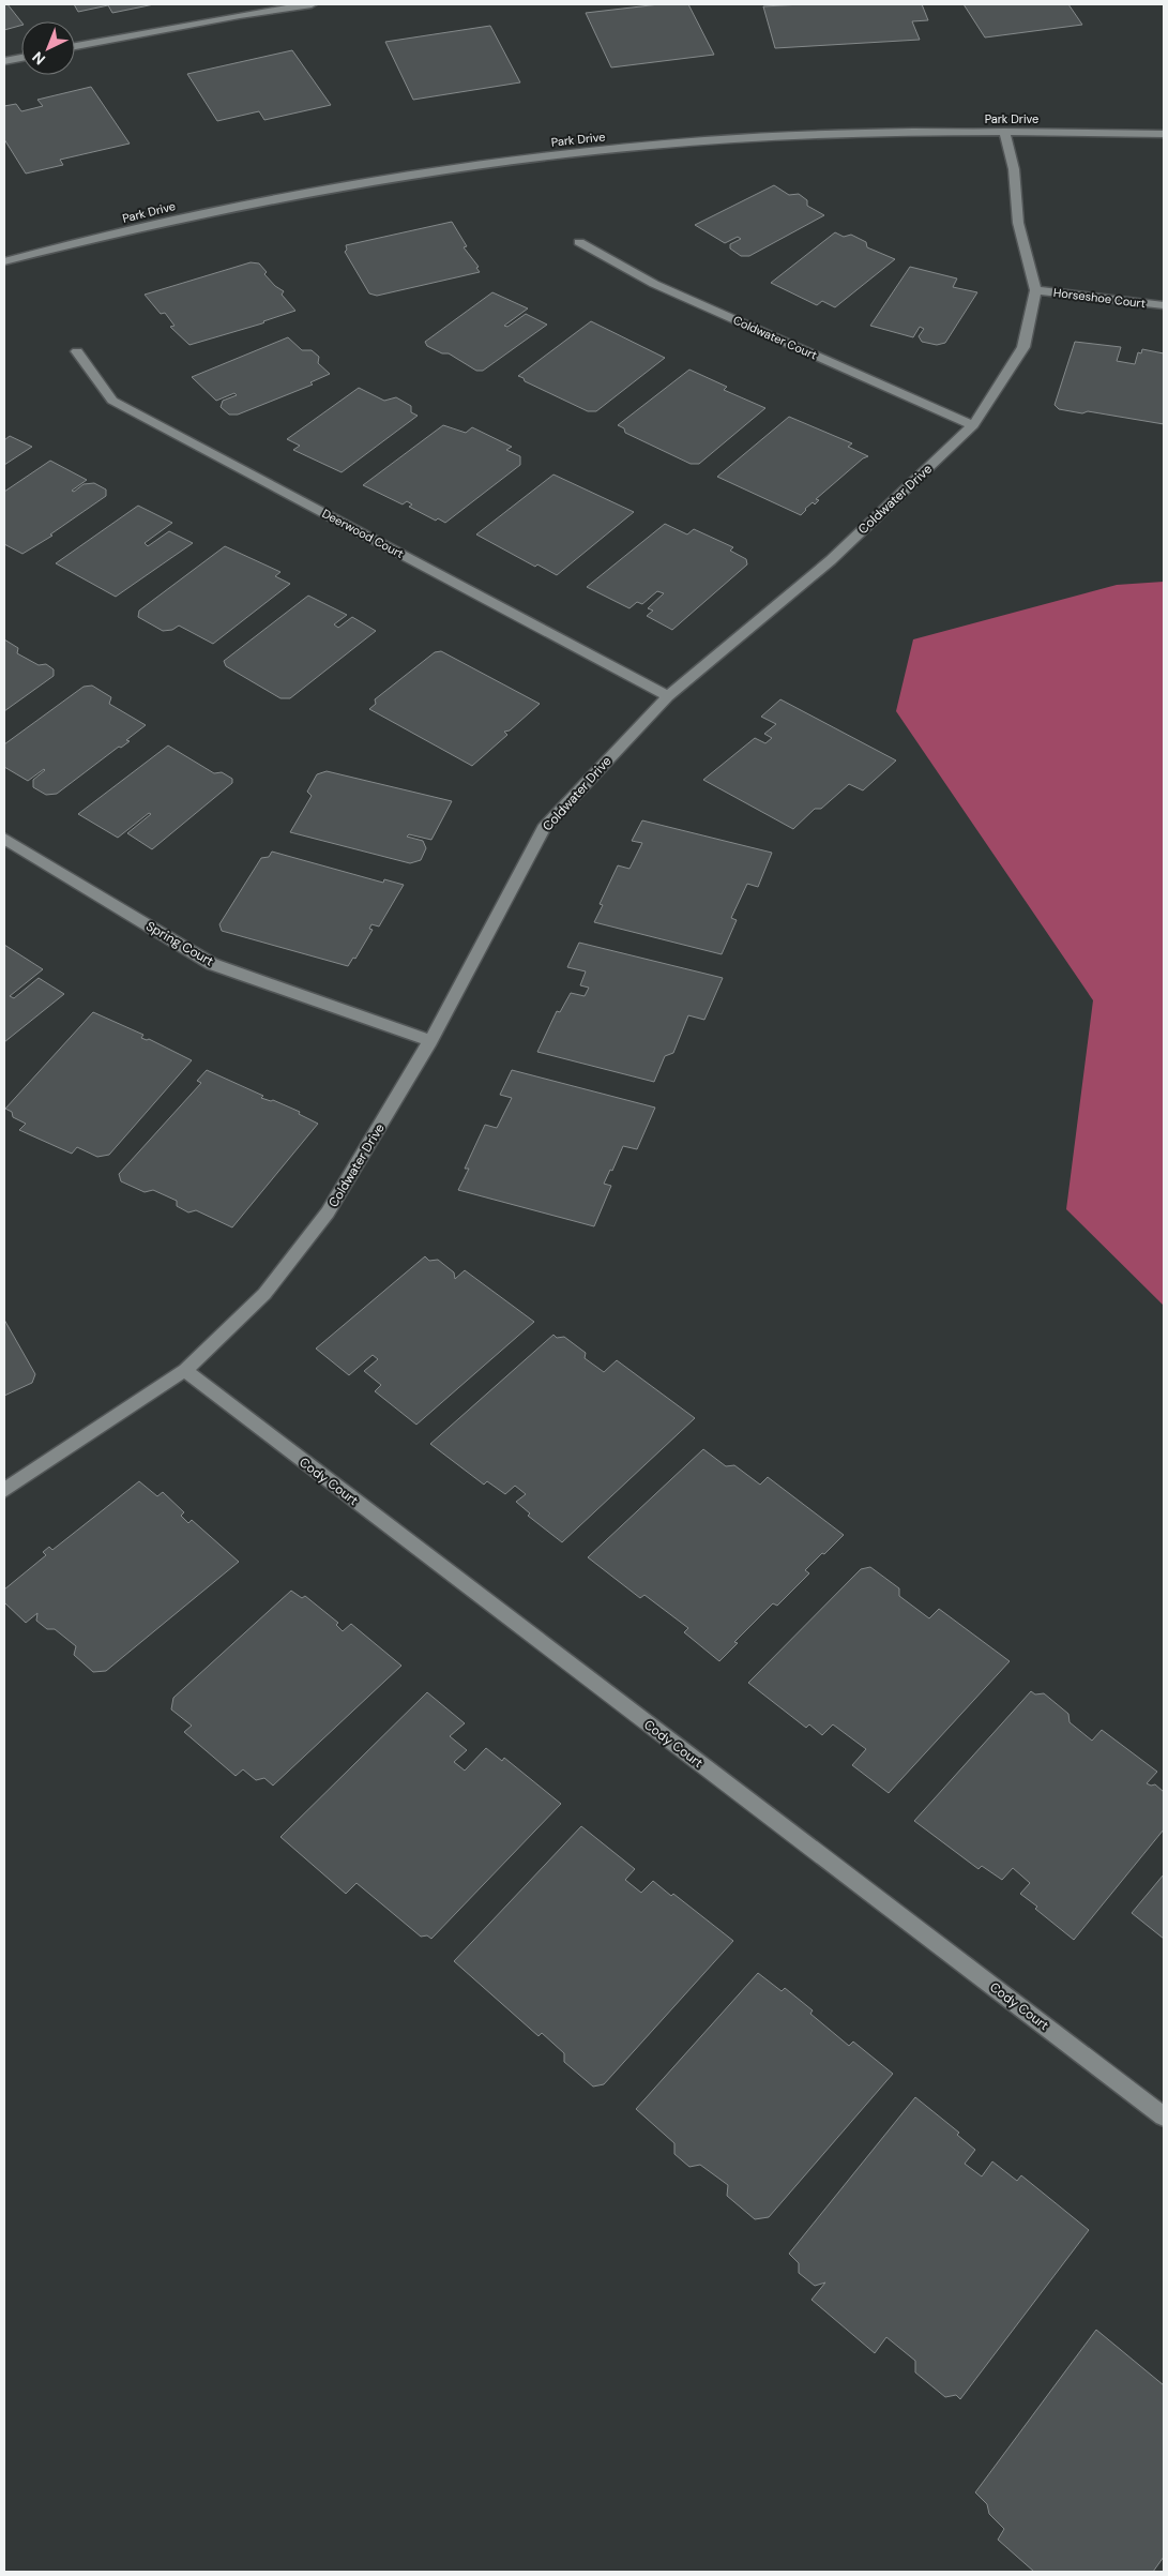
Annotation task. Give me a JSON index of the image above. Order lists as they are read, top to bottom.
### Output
{
  "streets": {
    "street": [
      "Park Drive",
      "Horseshoe Court",
      "Coldwater Court",
      "Coldwater Drive",
      "Deerwood Court",
      "Spring Court",
      "Cody Court"
    ]
  },
  "crossings": [
    ["Park Drive", "Coldwater Drive"],
    ["Horseshoe Court", "Coldwater Drive"],
    ["Coldwater Court", "Coldwater Drive"],
    ["Coldwater Drive", "Deerwood Court"],
    ["Coldwater Drive", "Spring Court"],
    ["Coldwater Drive", "Cody Court"]
  ],
  "north": "bottom left"
}
